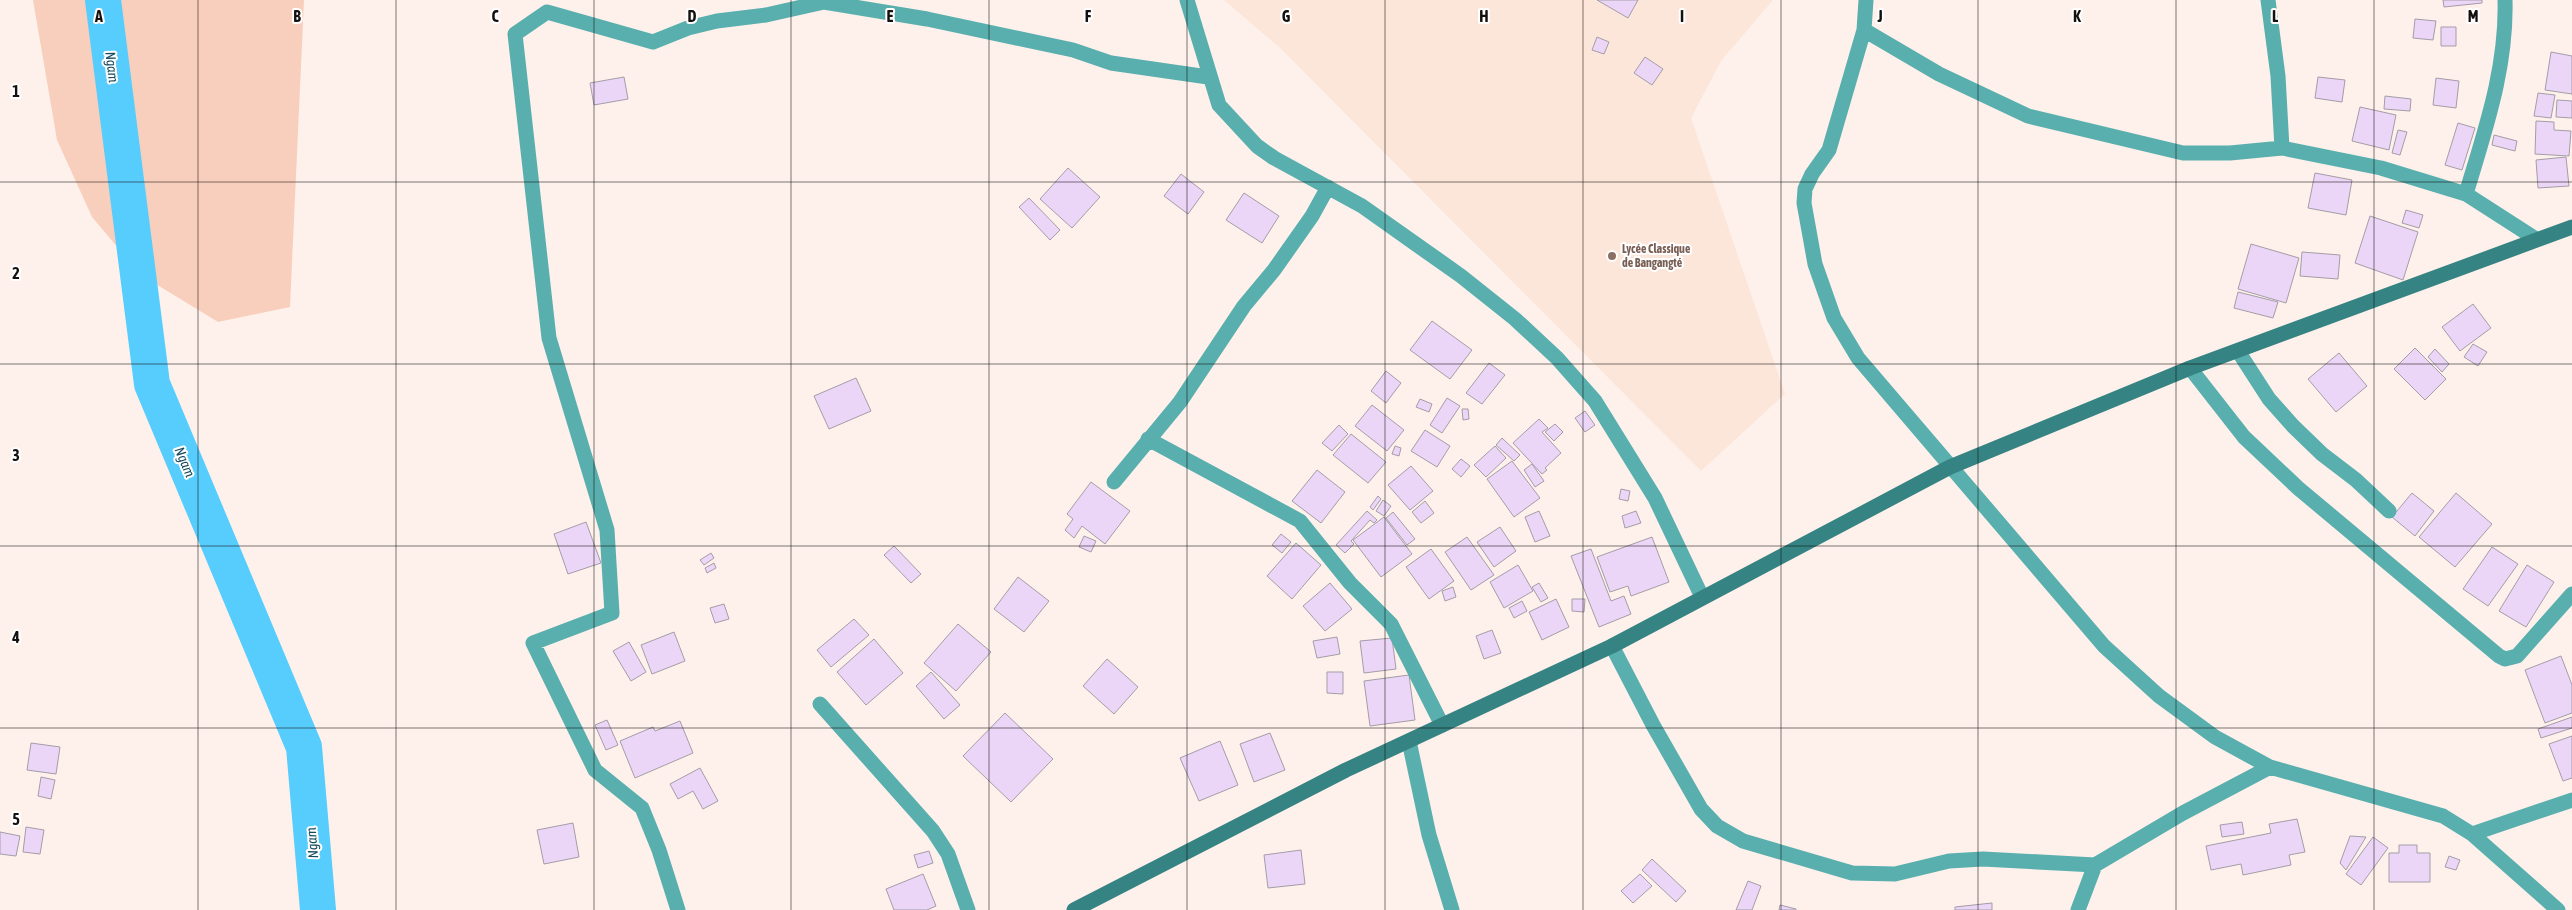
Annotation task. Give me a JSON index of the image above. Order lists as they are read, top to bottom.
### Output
{
  "water": ["Ngam"],
  "places": ["Lycée Classique de Bangangté"],
  "grid": {
    "columns": [
      "A",
      "B",
      "C",
      "D",
      "E",
      "F",
      "G",
      "H",
      "I",
      "J",
      "K",
      "L",
      "M"
    ],
    "rows": [
      "1",
      "2",
      "3",
      "4",
      "5"
    ]
  }
}
